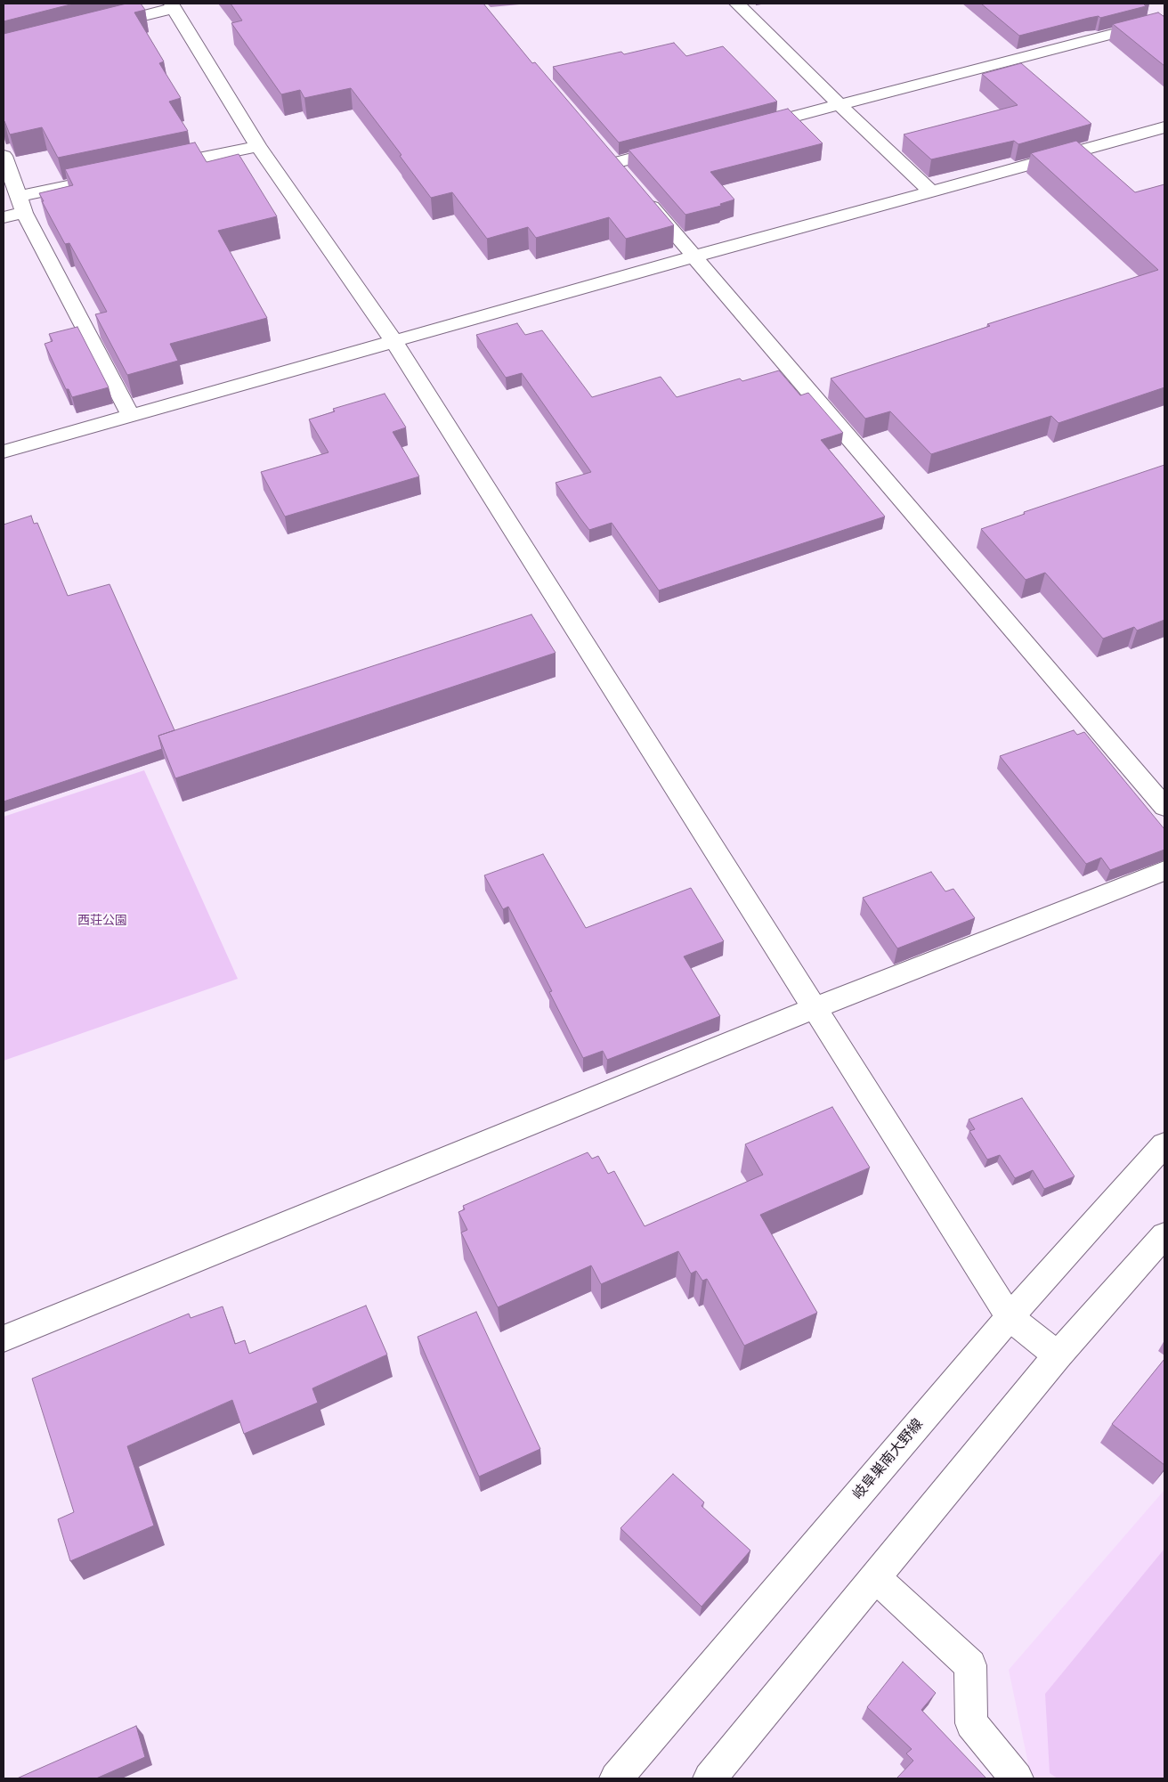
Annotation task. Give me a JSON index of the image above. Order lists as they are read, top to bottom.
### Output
{
  "streets": {
    "street": ["岐阜巣南大野線"]
  },
  "parks": ["西荘公園"]
}
